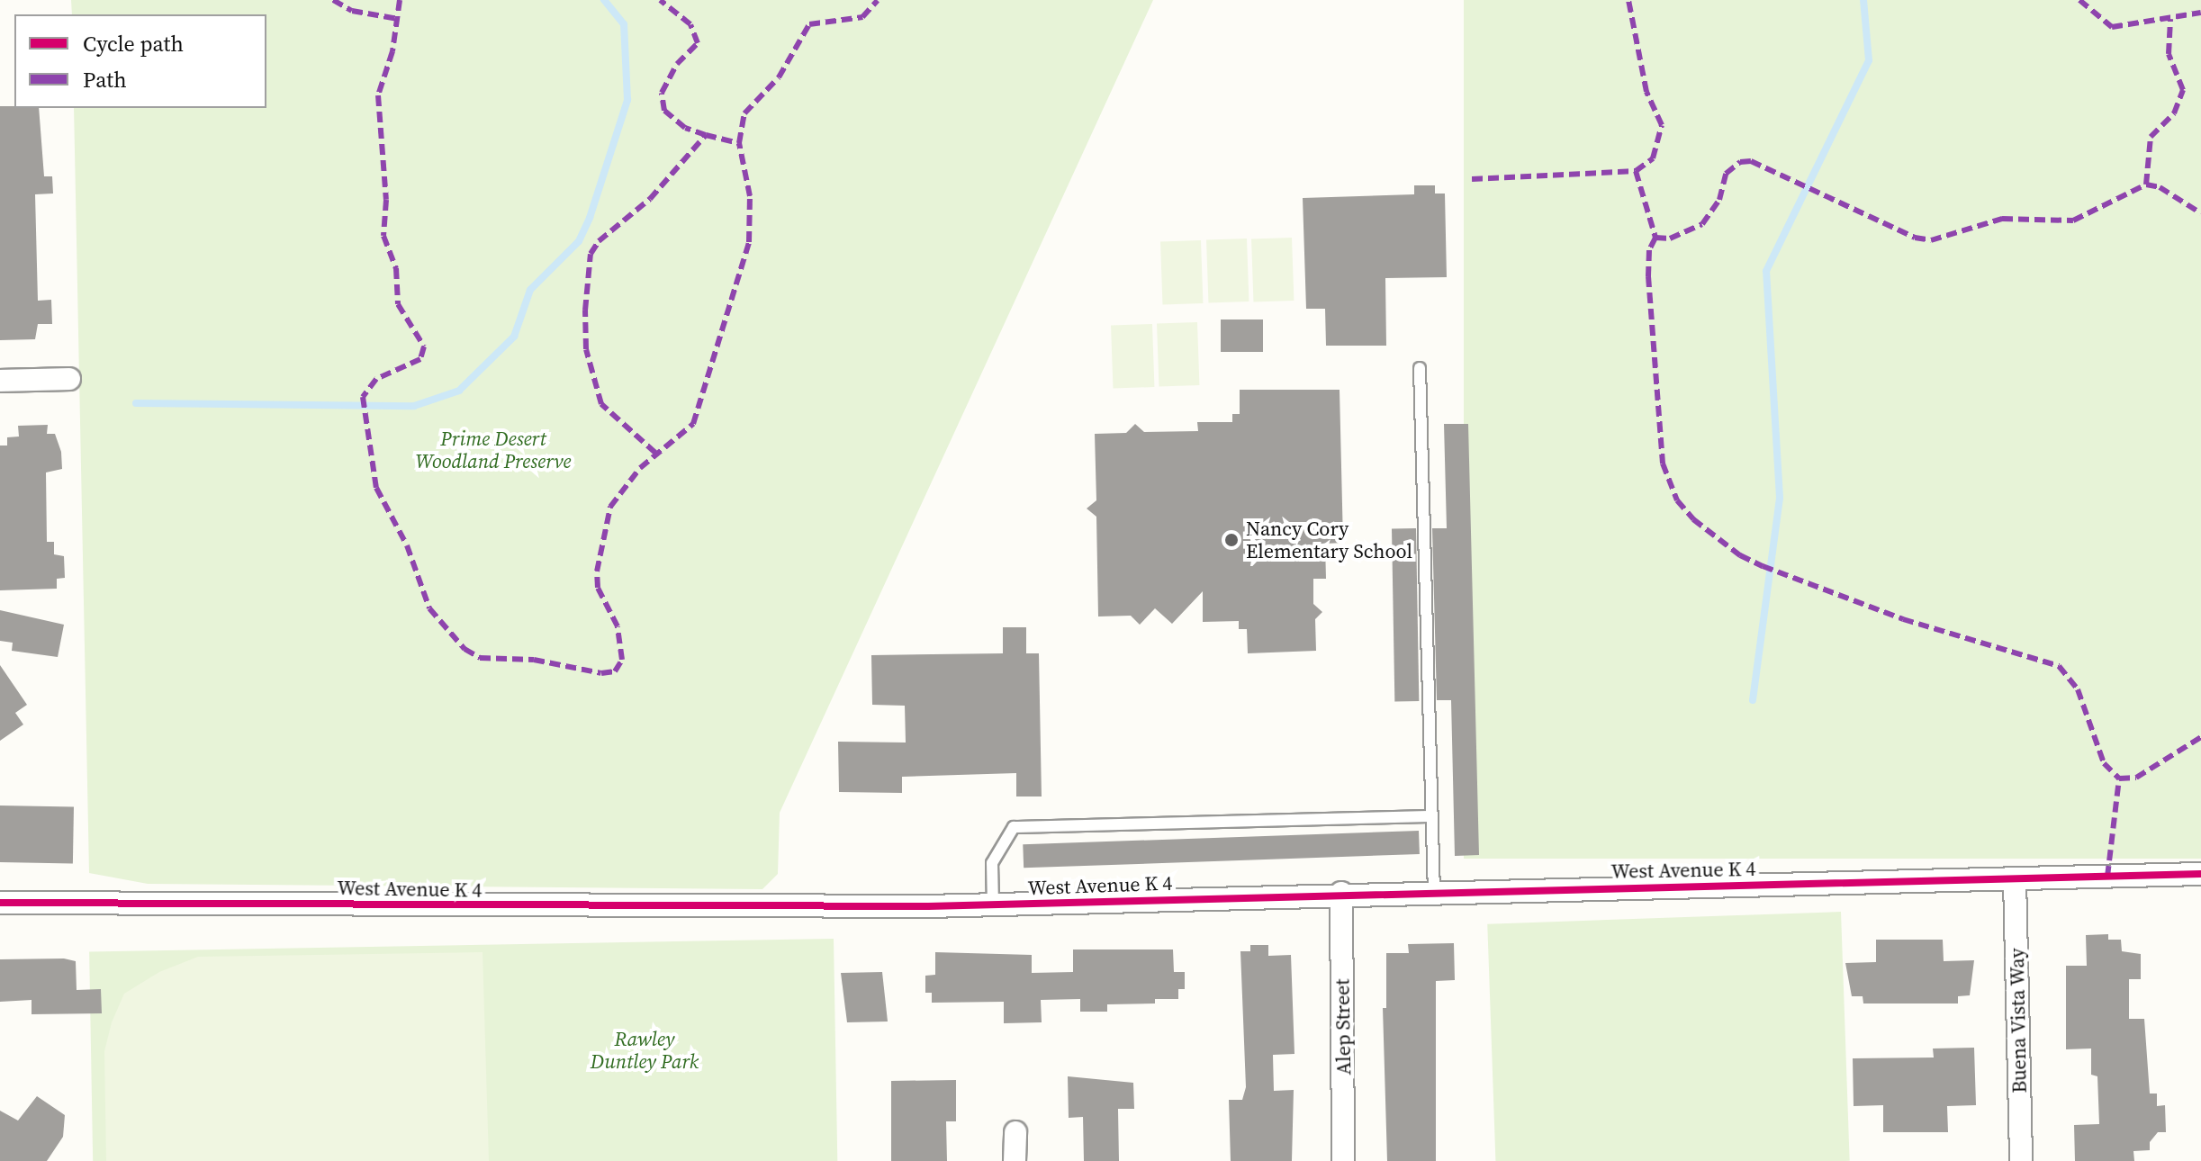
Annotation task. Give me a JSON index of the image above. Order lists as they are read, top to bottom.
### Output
{
  "streets": {
    "street": ["West Avenue K 4", "Buena Vista Way", "Alep Street"]
  },
  "crossings": [
    ["West Avenue K 4", "Buena Vista Way"],
    ["West Avenue K 4", "Alep Street"]
  ],
  "parks": ["Prime Desert Woodland Preserve", "Rawley Duntley Park"],
  "places": ["Nancy Cory Elementary School"],
  "legend": ["Cycle path", "Path"]
}
